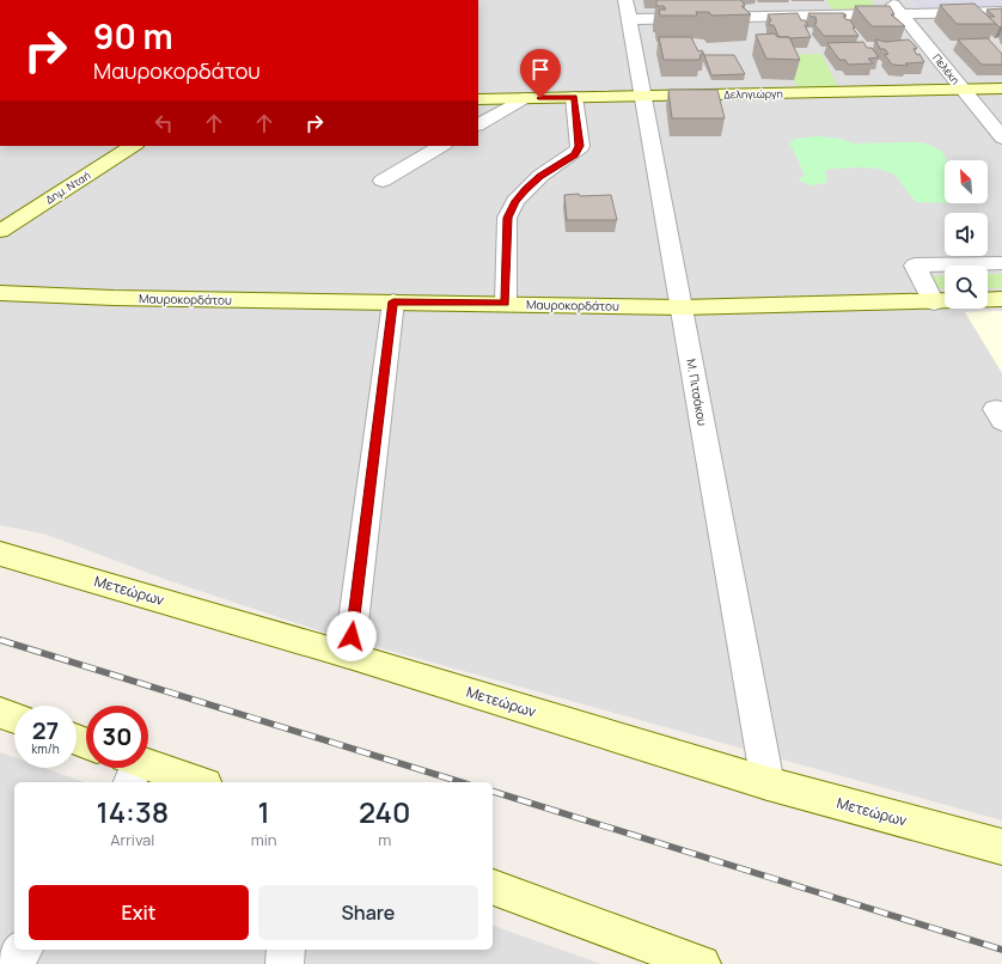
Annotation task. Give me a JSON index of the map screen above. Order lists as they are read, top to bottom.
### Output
{
  "streets": {
    "street": [
      "Πελέκη",
      "Δεληγιώργη",
      "Δημ. Νταή",
      "Μαυροκορδάτου",
      "Μ. Πιτσάκου",
      "Μετεώρων"
    ]
  },
  "crossings": [
    ["Πελέκη", "Δεληγιώργη"],
    ["Δεληγιώργη", "Μ. Πιτσάκου"],
    ["Μαυροκορδάτου", "Μ. Πιτσάκου"],
    ["Μ. Πιτσάκου", "Μετεώρων"]
  ],
  "north": "top left",
  "page": {
    "turn": ["90 m", "Μαυροκορδάτου"],
    "speed": "27 km/h",
    "limit": "30",
    "eta": [
      "14:38",
      "Arrival",
      "1",
      "min",
      "240",
      "m"
    ],
    "buttons": ["Exit", "Share"]
  }
}
